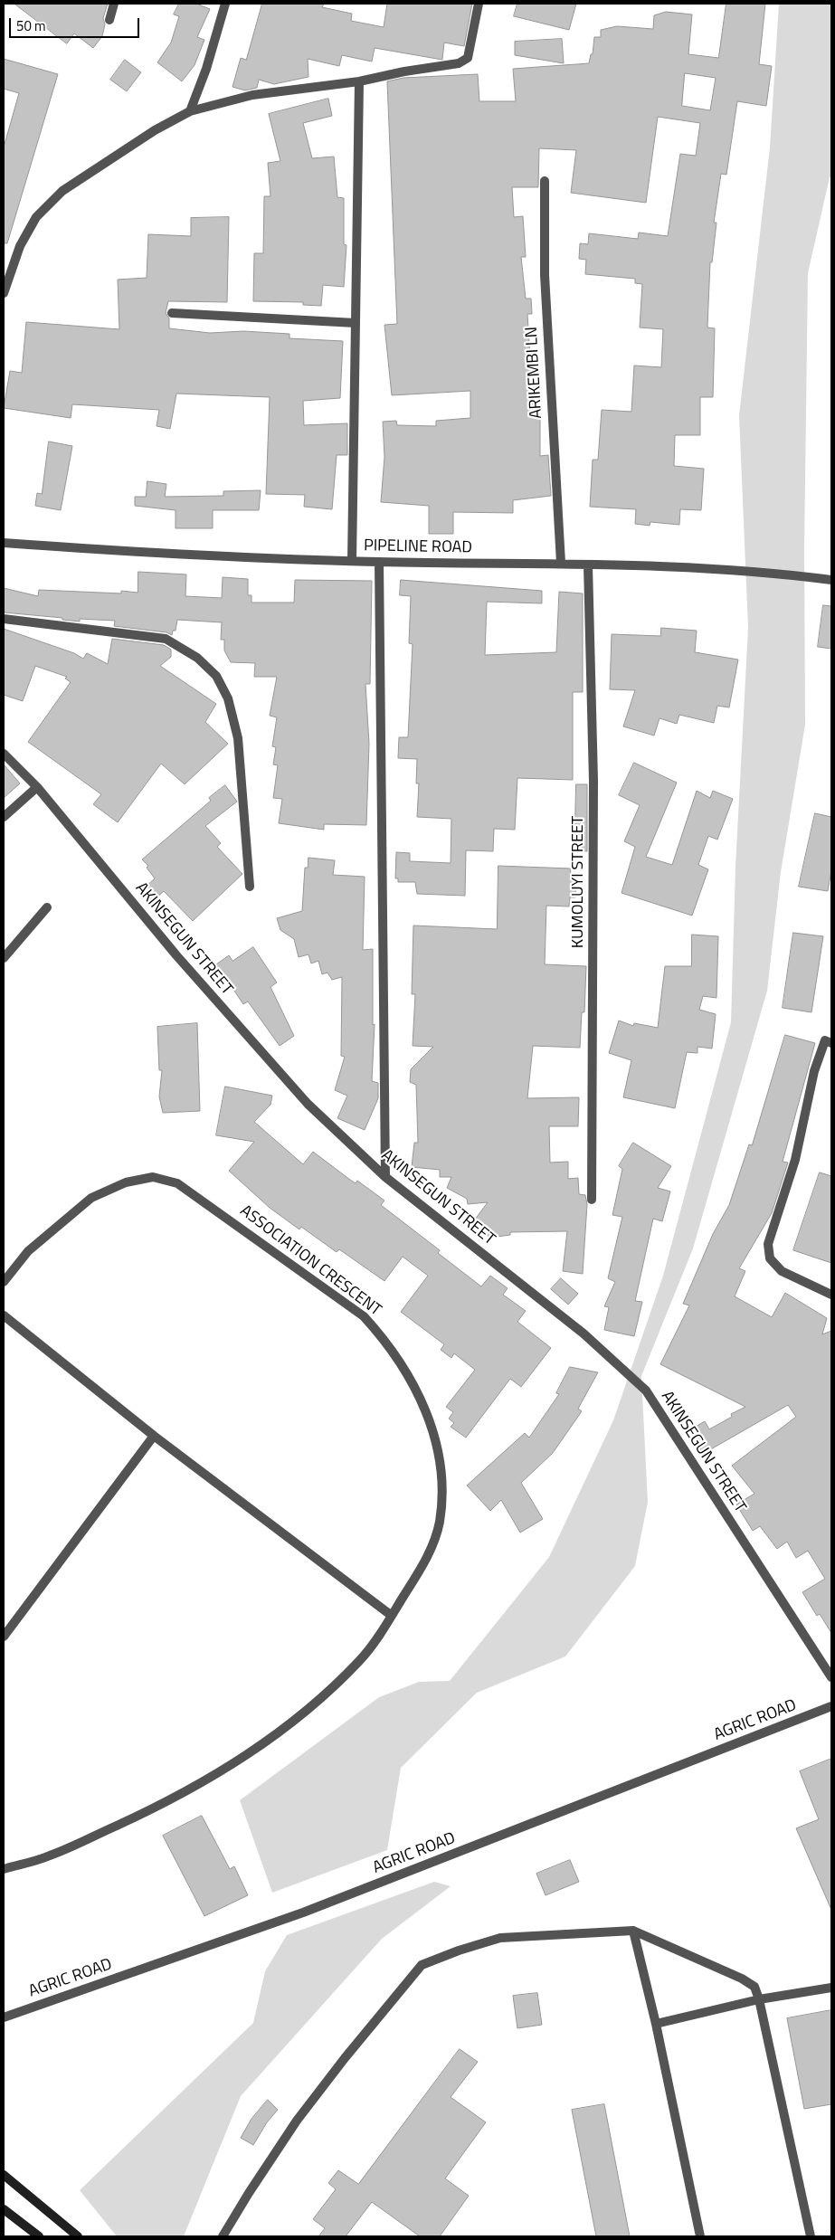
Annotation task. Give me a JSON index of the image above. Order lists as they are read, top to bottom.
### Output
{
  "streets": {
    "street": [
      "ARIKEMBI LN",
      "PIPELINE ROAD",
      "KUMOLUYI STREET",
      "AKINSEGUN STREET",
      "ASSOCIATION CRESCENT",
      "AGRIC ROAD"
    ]
  },
  "crossings": [
    ["ARIKEMBI LN", "PIPELINE ROAD"],
    ["PIPELINE ROAD", "KUMOLUYI STREET"]
  ],
  "scale_bar": "50 m"
}
